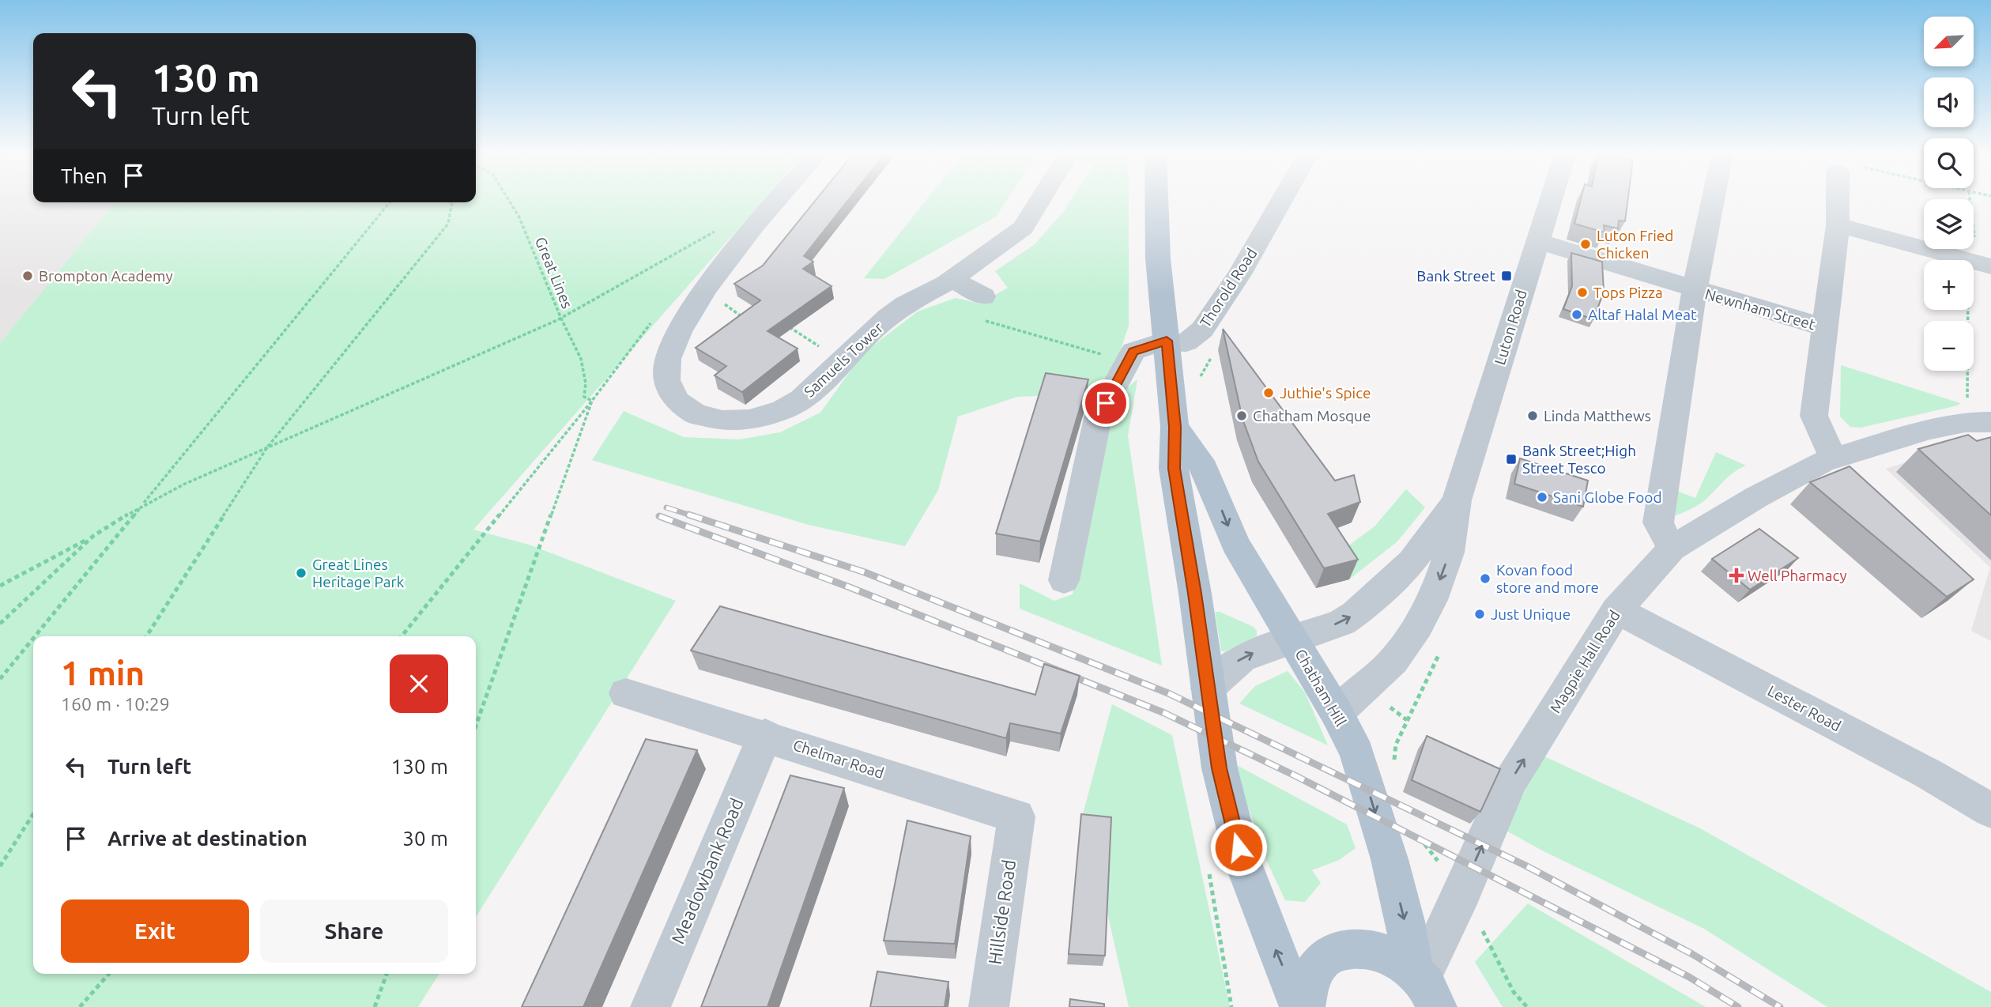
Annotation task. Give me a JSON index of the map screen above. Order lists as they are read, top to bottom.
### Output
{
  "streets": {
    "main road": ["Chatham Hill"],
    "street": [
      "Thorold Road",
      "Newnham Street",
      "Luton Road",
      "Samuels Tower",
      "Magpie Hall Road",
      "Lester Road",
      "Chelmar Road",
      "Meadowbank Road",
      "Hillside Road"
    ],
    "path": ["Great Lines"]
  },
  "crossings": [
    ["Newnham Street", "Magpie Hall Road"],
    ["Luton Road", "Chatham Hill"],
    ["Magpie Hall Road", "Chatham Hill"],
    ["Magpie Hall Road", "Lester Road"],
    ["Chelmar Road", "Meadowbank Road"],
    ["Chelmar Road", "Hillside Road"]
  ],
  "one_way": ["Magpie Hall Road"],
  "places": {
    "other": [
      "Luton Fried Chicken",
      "Brompton Academy",
      "Tops Pizza",
      "Altaf Halal Meat",
      "Juthie's Spice",
      "Chatham Mosque",
      "Linda Matthews",
      "Sani Globe Food",
      "Great Lines Heritage Park",
      "Kovan food store and more",
      "Just Unique"
    ],
    "transit": ["Bank Street", "Bank Street;High Street Tesco"],
    "health": ["Well Pharmacy"]
  },
  "north": "bottom left",
  "page": {
    "map_buttons": ["+", "−"],
    "turn": ["130 m", "Turn left"],
    "then": "Then",
    "heading": ["1 min", "160 m · 10:29"],
    "list": [
      {
        "name": "Turn left",
        "value": "130 m"
      },
      {
        "name": "Arrive at destination",
        "value": "30 m"
      }
    ],
    "buttons": ["Exit", "Share"]
  }
}
